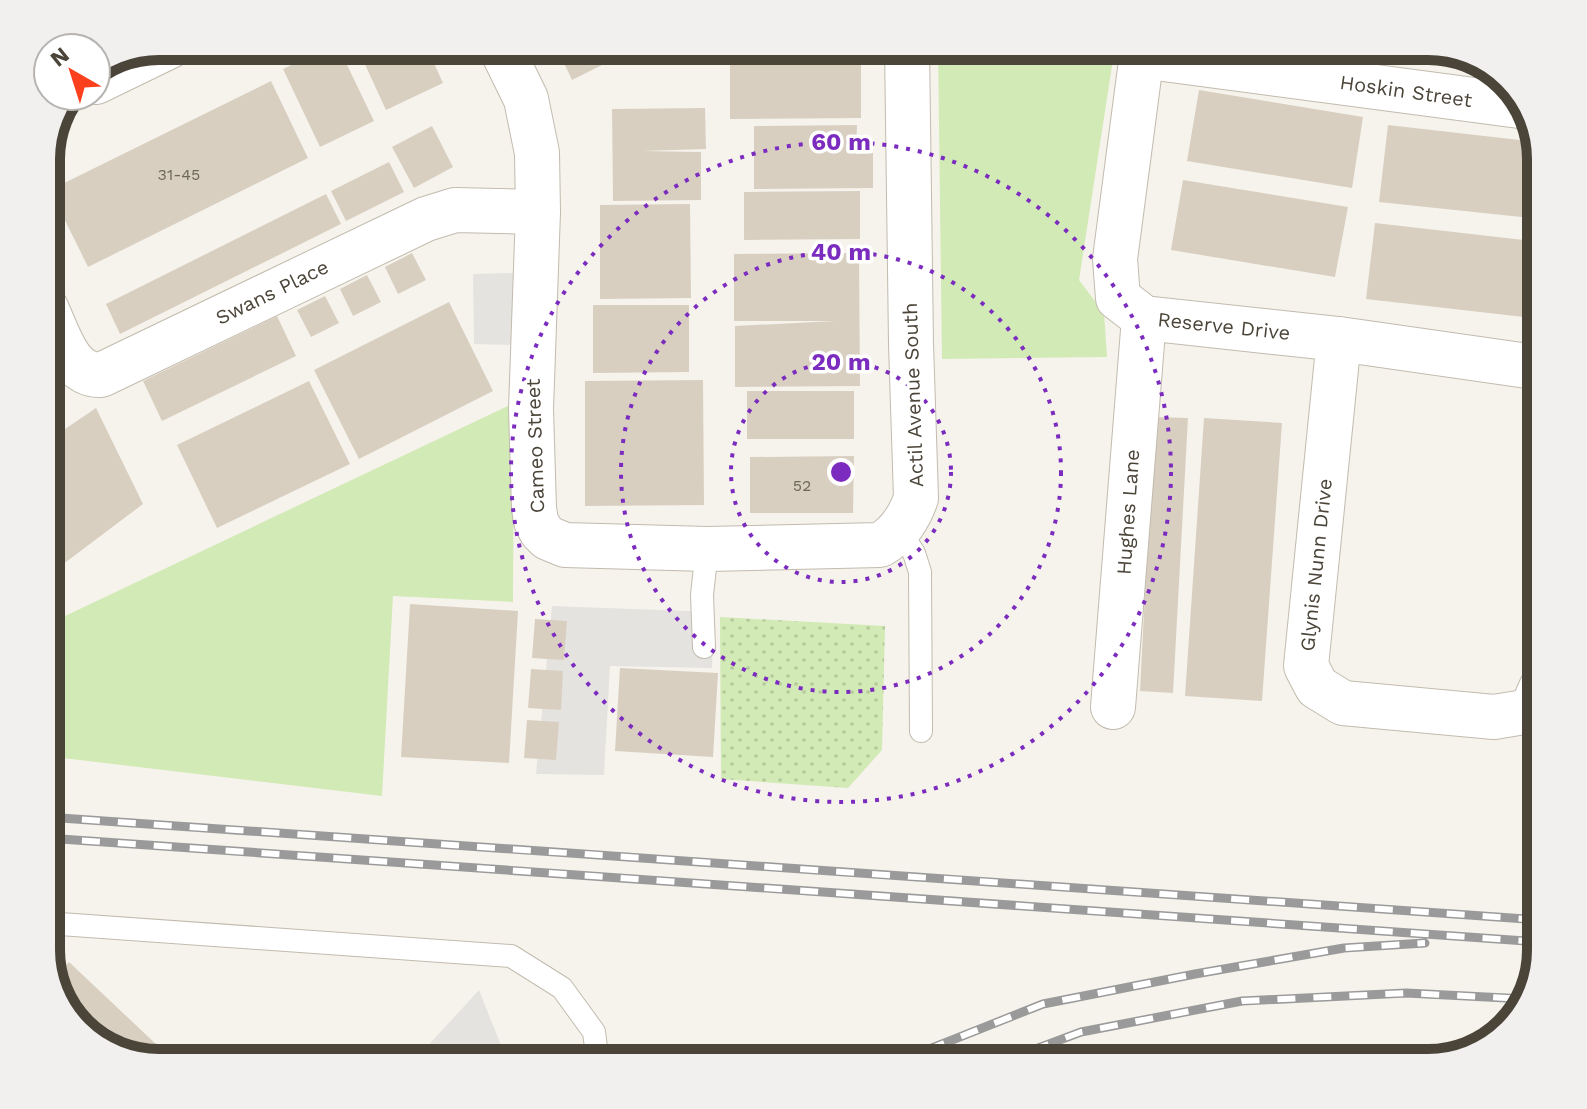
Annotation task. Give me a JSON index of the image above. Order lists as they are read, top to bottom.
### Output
{
  "streets": {
    "street": [
      "Hoskin Street",
      "Swans Place",
      "Reserve Drive",
      "Actil Avenue South",
      "Cameo Street",
      "Hughes Lane",
      "Glynis Nunn Drive"
    ]
  },
  "crossings": [
    ["Swans Place", "Cameo Street"],
    ["Reserve Drive", "Hughes Lane"],
    ["Reserve Drive", "Glynis Nunn Drive"],
    ["Actil Avenue South", "Cameo Street"]
  ],
  "house_numbers": ["31-45", "52"],
  "north": "top left",
  "rings": ["60 m", "40 m", "20 m"]
}
